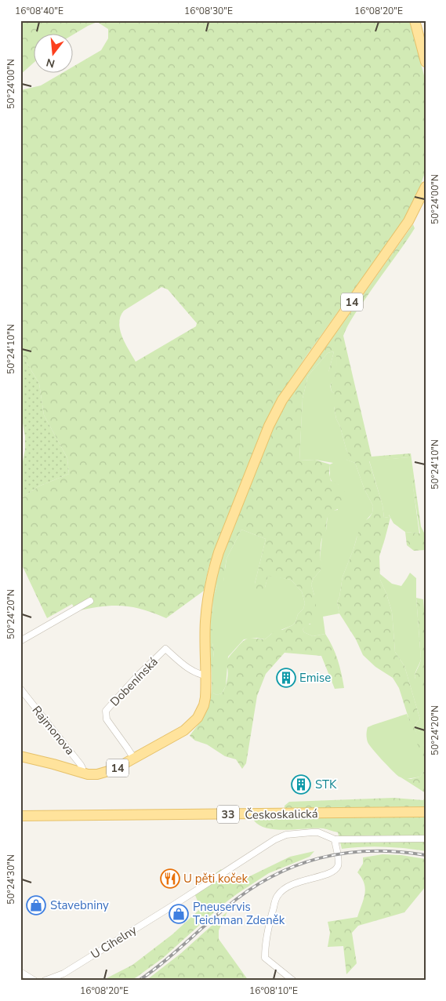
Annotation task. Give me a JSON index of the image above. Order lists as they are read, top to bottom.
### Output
{
  "streets": {
    "main road": ["14", "33", "Českoskalická"],
    "street": ["Dobenínská", "Rajmonova", "U Cihelny"]
  },
  "crossings": [
    ["14", "Dobenínská"],
    ["14", "Rajmonova"]
  ],
  "places": {
    "building": ["Emise", "STK"],
    "restaurant": ["U pěti koček"],
    "shop": ["Stavebniny", "Pneuservis Teichman Zdeněk"]
  },
  "north": "bottom",
  "coordinates": [
    "16°08'40\"E",
    "16°08'30\"E",
    "16°08'20\"E",
    "50°24'00\"N",
    "50°24'10\"N",
    "50°24'20\"N",
    "50°24'30\"N",
    "16°08'10\"E"
  ]
}
